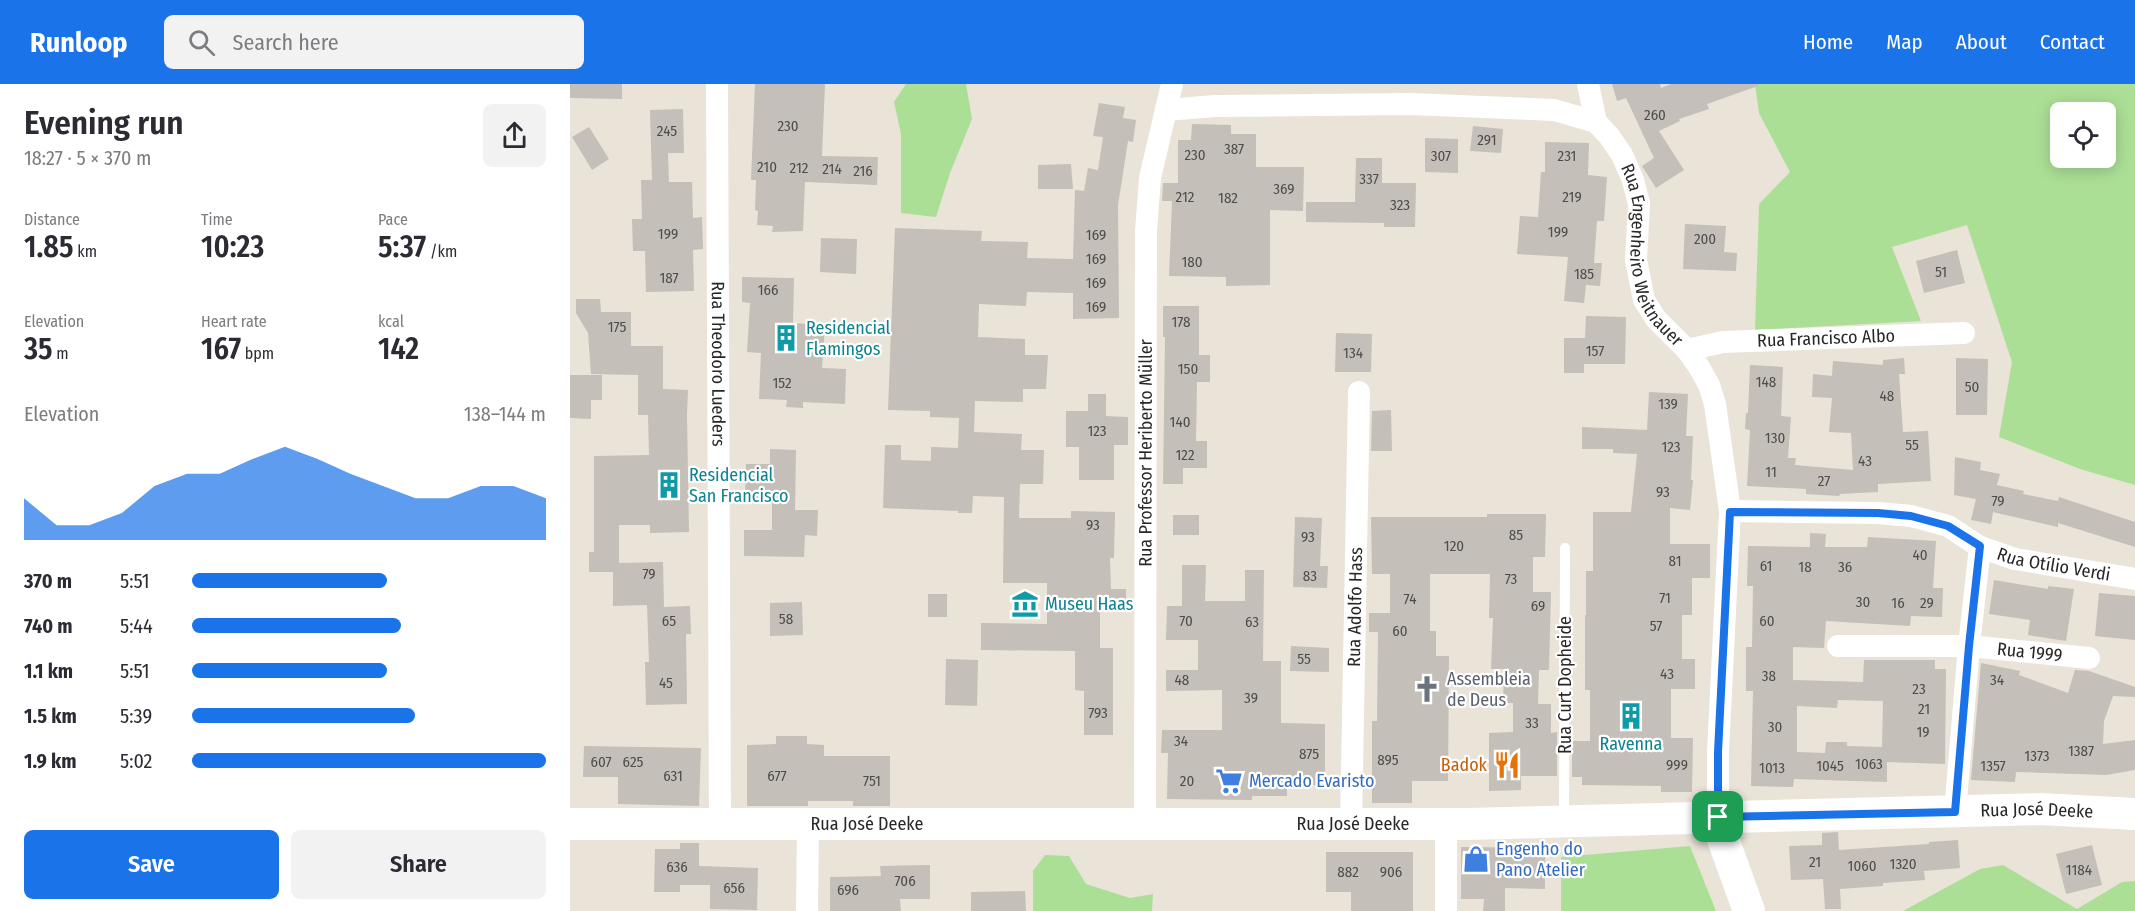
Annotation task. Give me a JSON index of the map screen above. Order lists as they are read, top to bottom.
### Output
{
  "streets": {
    "street": [
      "Rua Engenheiro Weitnauer",
      "Rua Francisco Albo",
      "Rua Theodoro Lueders",
      "Rua Professor Heriberto Müller",
      "Rua Otílio Verdi",
      "Rua Adolfo Hass",
      "Rua 1999",
      "Rua José Deeke"
    ],
    "lane": ["Rua Curt Dopheide"]
  },
  "crossings": [
    ["Rua Engenheiro Weitnauer", "Rua Francisco Albo"],
    ["Rua Engenheiro Weitnauer", "Rua Otílio Verdi"],
    ["Rua Engenheiro Weitnauer", "Rua José Deeke"],
    ["Rua Theodoro Lueders", "Rua José Deeke"],
    ["Rua Professor Heriberto Müller", "Rua José Deeke"],
    ["Rua Adolfo Hass", "Rua José Deeke"],
    ["Rua Curt Dopheide", "Rua José Deeke"]
  ],
  "places": {
    "building": ["Residencial Flamingos", "Residencial San Francisco", "Ravenna"],
    "museum": ["Museu Haas"],
    "church": ["Assembleia de Deus"],
    "restaurant": ["Badok"],
    "supermarket": ["Mercado Evaristo"],
    "shop": ["Engenho do Pano Atelier"]
  },
  "house_numbers": [
    "260",
    "230",
    "245",
    "291",
    "387",
    "230",
    "307",
    "231",
    "210",
    "212",
    "214",
    "216",
    "337",
    "369",
    "212",
    "219",
    "182",
    "323",
    "199",
    "199",
    "169",
    "200",
    "169",
    "180",
    "51",
    "185",
    "187",
    "169",
    "166",
    "169",
    "178",
    "175",
    "157",
    "134",
    "150",
    "148",
    "152",
    "50",
    "48",
    "139",
    "140",
    "123",
    "130",
    "55",
    "123",
    "122",
    "43",
    "11",
    "27",
    "93",
    "79",
    "93",
    "85",
    "93",
    "120",
    "40",
    "81",
    "61",
    "18",
    "36",
    "79",
    "83",
    "73",
    "71",
    "74",
    "30",
    "16",
    "29",
    "69",
    "58",
    "65",
    "70",
    "60",
    "63",
    "57",
    "60",
    "55",
    "43",
    "38",
    "48",
    "34",
    "45",
    "23",
    "39",
    "21",
    "793",
    "33",
    "30",
    "19",
    "34",
    "1387",
    "875",
    "1373",
    "895",
    "607",
    "625",
    "1063",
    "999",
    "1045",
    "1357",
    "1013",
    "631",
    "677",
    "751",
    "20",
    "21",
    "1320",
    "1060",
    "636",
    "1184",
    "882",
    "906",
    "706",
    "656",
    "696"
  ],
  "page": {
    "header": "Runloop",
    "search": "Search here",
    "nav": [
      "Home",
      "Map",
      "About",
      "Contact"
    ],
    "heading": ["Evening run", "18:27 · 5 × 370 m"],
    "stats": [
      ["Distance", "1.85 km"],
      ["Time", "10:23"],
      ["Pace", "5:37 /km"],
      ["Elevation", "35 m"],
      ["Heart rate", "167 bpm"],
      ["kcal", "142"]
    ],
    "chart": ["Elevation", "138–144 m"],
    "list": [
      {
        "name": "370 m",
        "note": "5:51"
      },
      {
        "name": "740 m",
        "note": "5:44"
      },
      {
        "name": "1.1 km",
        "note": "5:51"
      },
      {
        "name": "1.5 km",
        "note": "5:39"
      },
      {
        "name": "1.9 km",
        "note": "5:02"
      }
    ],
    "buttons": ["Save", "Share"]
  }
}
